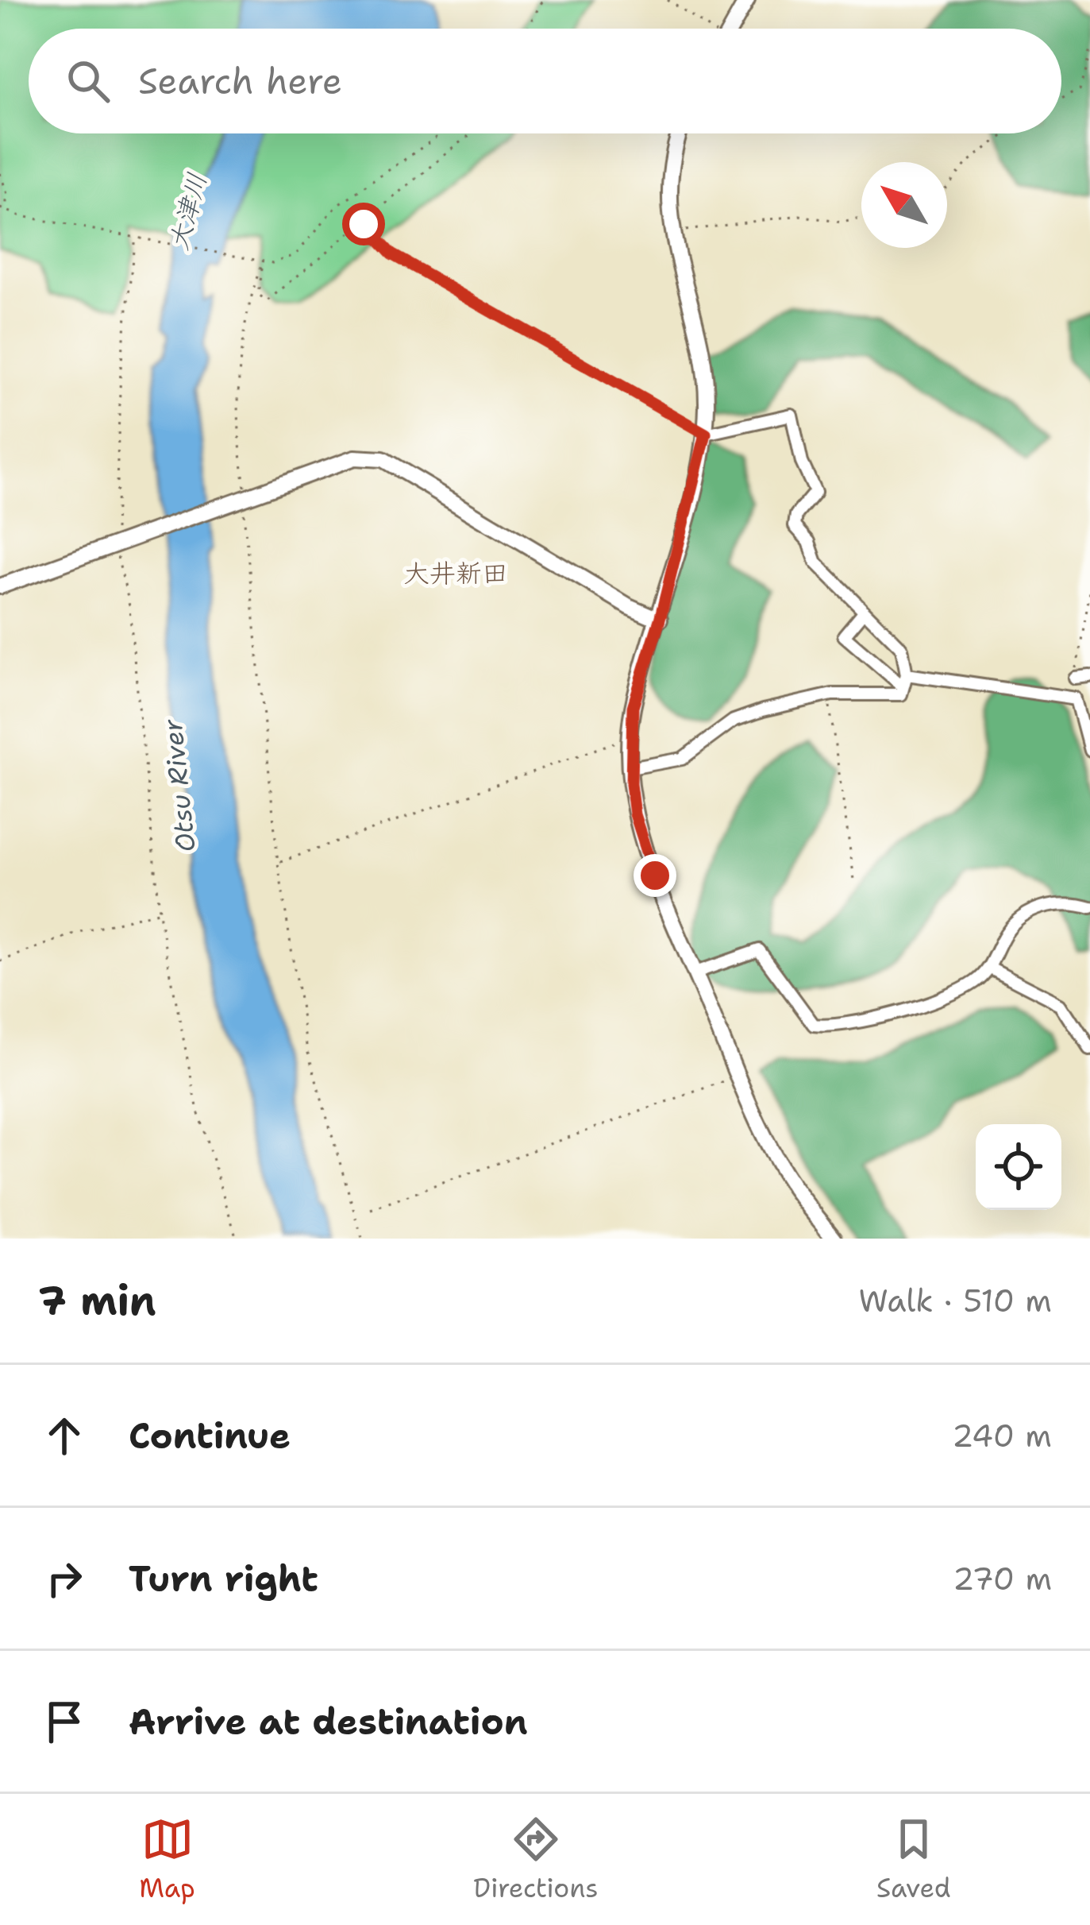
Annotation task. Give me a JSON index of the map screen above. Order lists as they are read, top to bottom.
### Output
{
  "districts": ["大井新田"],
  "water": ["大津川", "Otsu River"],
  "north": "top left",
  "page": {
    "search": "Search here",
    "heading": ["7 min", "Walk · 510 m"],
    "list": [
      ["Continue", "240 m"],
      ["Turn right", "270 m"],
      "Arrive at destination"
    ],
    "nav": ["Map", "Directions", "Saved"]
  }
}
